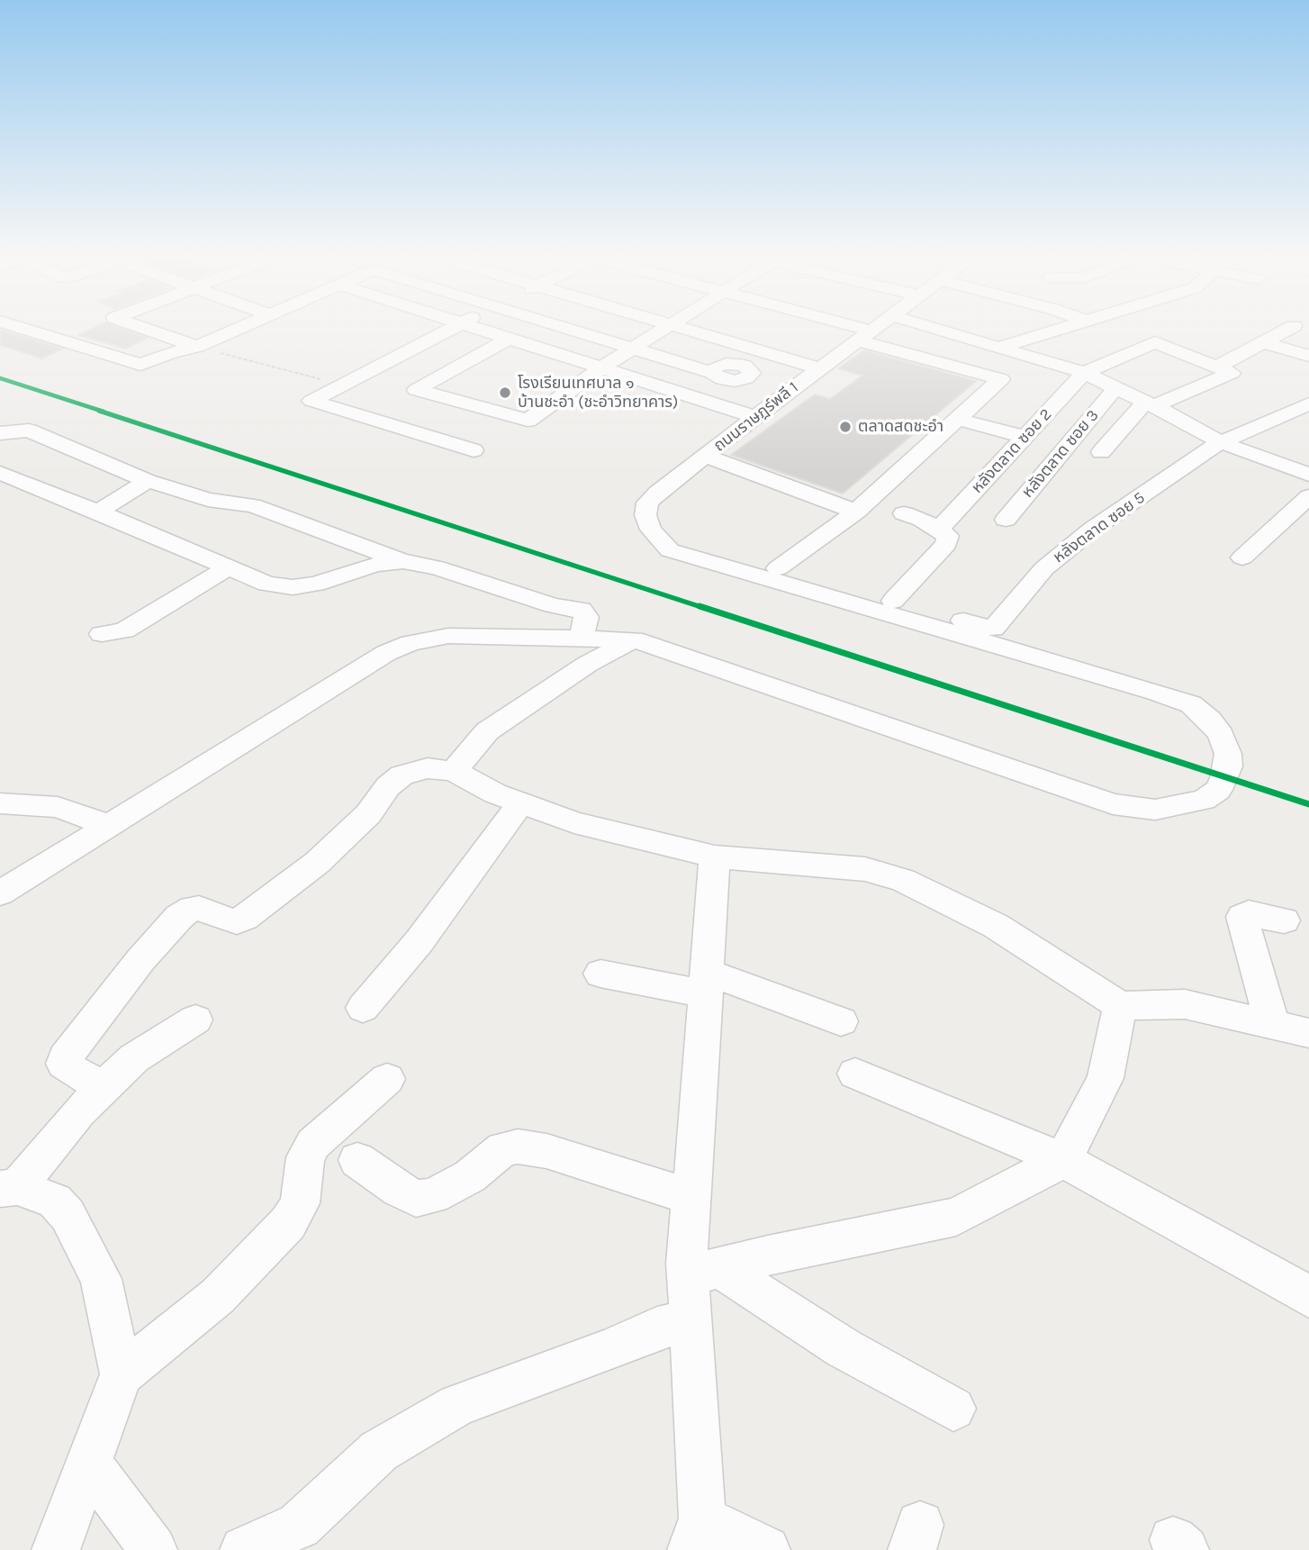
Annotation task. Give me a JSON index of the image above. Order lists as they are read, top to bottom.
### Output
{
  "streets": {
    "street": [
      "ถนนราษฎร์พลี 1",
      "หลังตลาด ซอย 2",
      "หลังตลาด ซอย 3",
      "หลังตลาด ซอย 5"
    ]
  },
  "places": ["โรงเรียนเทศบาล ๑ บ้านชะอำ (ชะอำวิทยาคาร)", "ตลาดสดชะอำ"]
}
